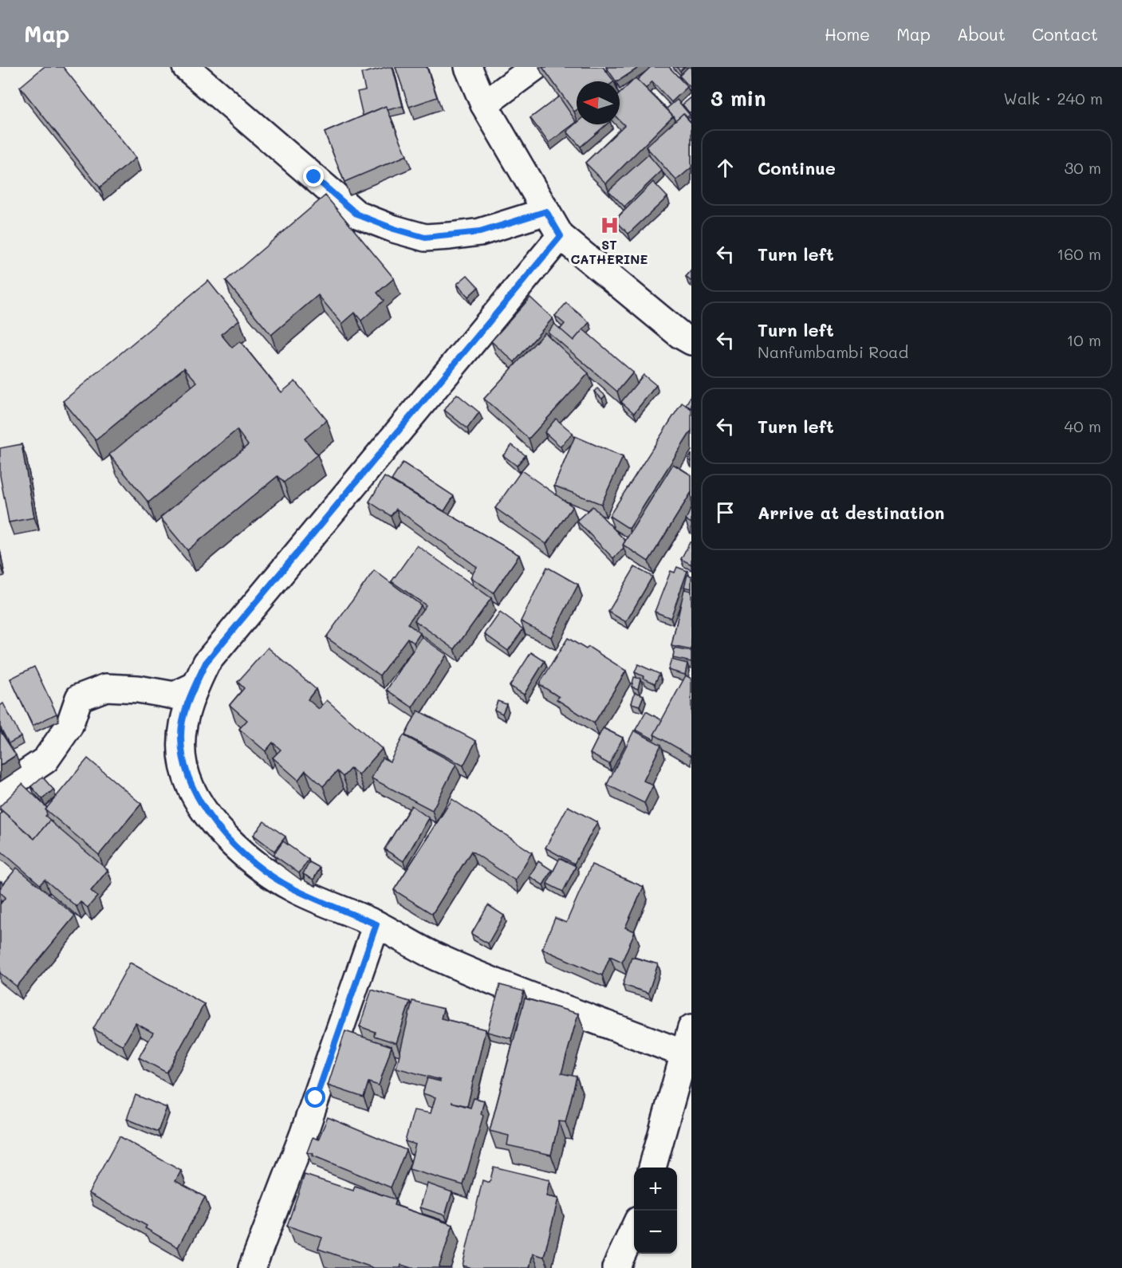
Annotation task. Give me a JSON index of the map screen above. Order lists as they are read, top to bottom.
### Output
{
  "places": {
    "hospital": ["ST CATHERINE"]
  },
  "north": "left",
  "page": {
    "header": "Map",
    "nav": [
      "Home",
      "Map",
      "About",
      "Contact"
    ],
    "heading": ["3 min", "Walk · 240 m"],
    "list": [
      ["Continue", "30 m"],
      ["Turn left", "160 m"],
      ["Turn left", "Nanfumbambi Road", "10 m"],
      ["Turn left", "40 m"],
      "Arrive at destination"
    ],
    "map_buttons": ["+", "−"]
  }
}
